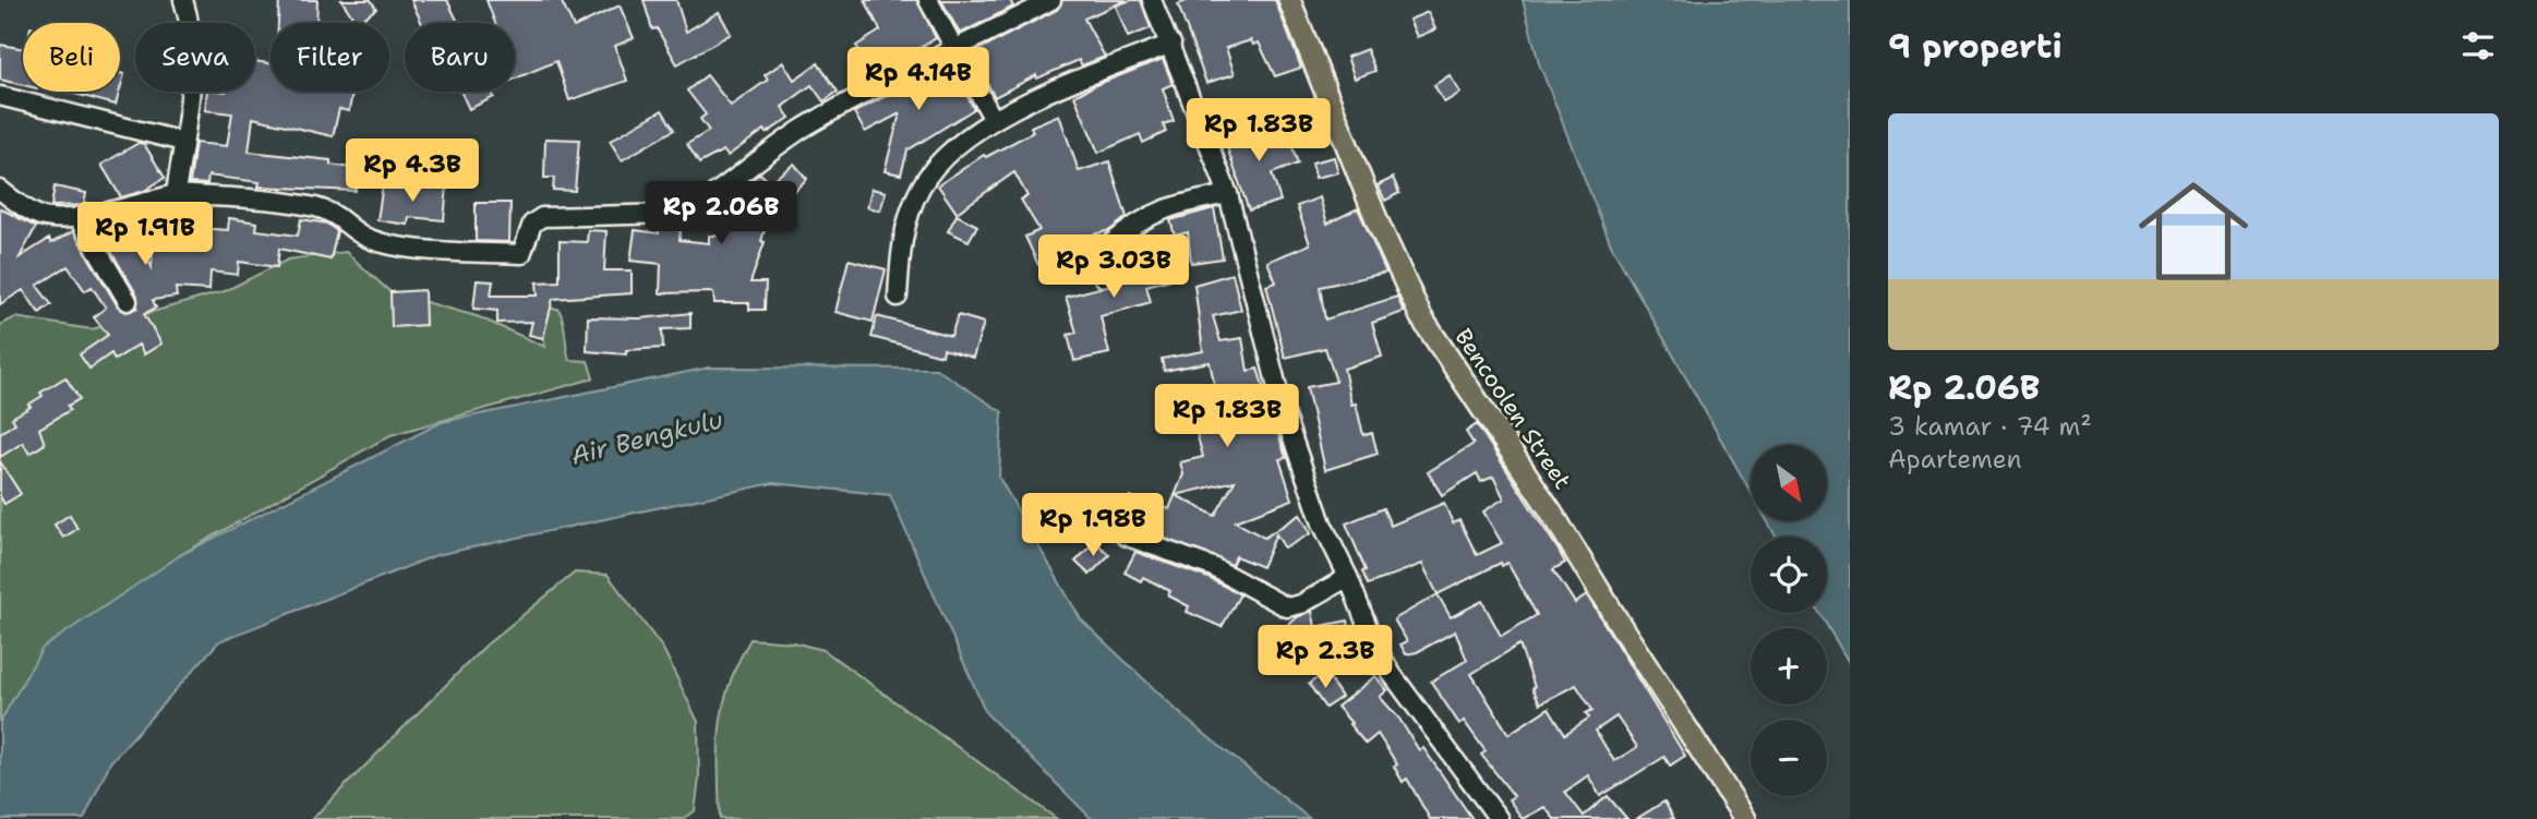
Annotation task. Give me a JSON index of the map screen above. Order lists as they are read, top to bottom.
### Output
{
  "streets": {
    "main road": ["Bencoolen Street"]
  },
  "water": ["Air Bengkulu"],
  "north": "bottom right",
  "page": {
    "heading": "9 properti",
    "chip": [
      "Beli",
      "Sewa",
      "Filter",
      "Baru"
    ],
    "price": [
      "Rp 4.14B",
      "Rp 1.83B",
      "Rp 4.3B",
      "Rp 2.06B",
      "Rp 1.91B",
      "Rp 3.03B",
      "Rp 1.83B",
      "Rp 1.98B",
      "Rp 2.3B"
    ],
    "list": [
      {
        "name": "Rp 2.06B",
        "note": "3 kamar · 74 m² · Apartemen"
      }
    ],
    "map_buttons": ["+", "−"]
  }
}
